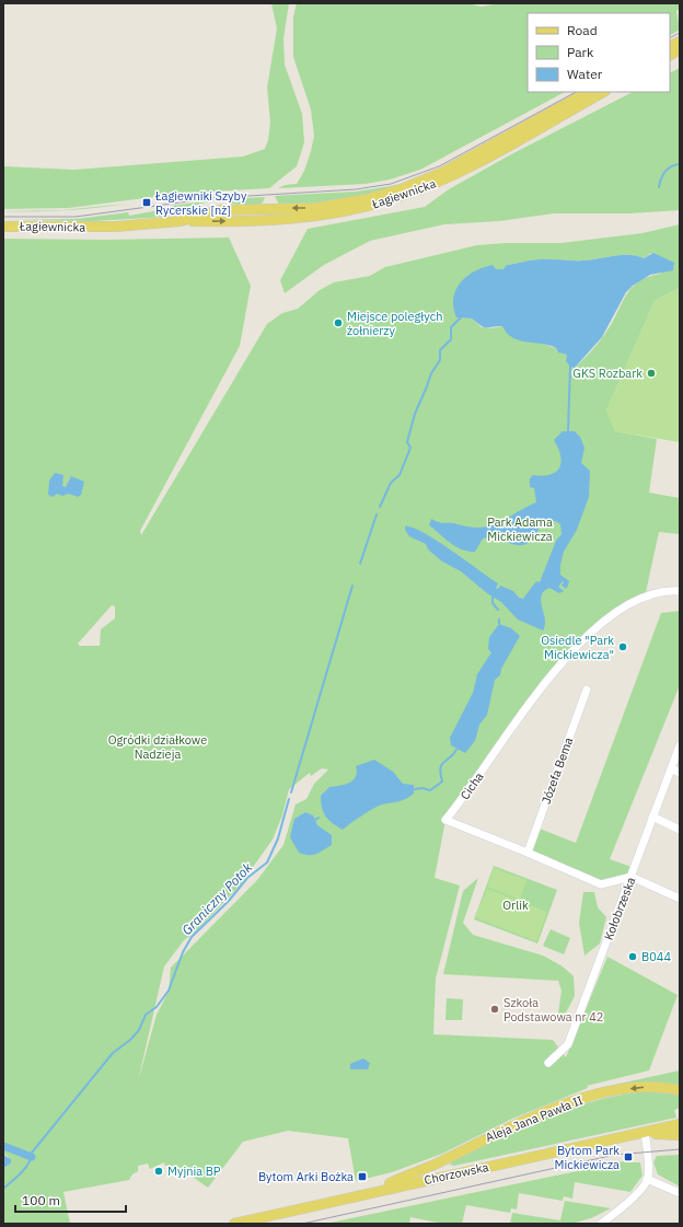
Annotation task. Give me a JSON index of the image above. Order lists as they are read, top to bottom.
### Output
{
  "streets": {
    "main road": ["Łagiewnicka", "Aleja Jana Pawła II", "Chorzowska"],
    "street": ["Józefa Bema", "Cicha", "Kołobrzeska"]
  },
  "crossings": [
    ["Józefa Bema", "Cicha"],
    ["Cicha", "Kołobrzeska"],
    ["Aleja Jana Pawła II", "Chorzowska"]
  ],
  "one_way": ["Aleja Jana Pawła II"],
  "water": ["Graniczny Potok"],
  "parks": ["Park Adama Mickiewicza", "Ogródki działkowe Nadzieja", "Orlik"],
  "places": {
    "transit": ["Łagiewniki Szyby Rycerskie [nż]", "Bytom Park Mickiewicza", "Bytom Arki Bożka"],
    "other": [
      "Miejsce poległych żołnierzy",
      "GKS Rozbark",
      "Osiedle \"Park Mickiewicza\"",
      "B044",
      "Szkoła Podstawowa nr 42",
      "Myjnia BP"
    ]
  },
  "legend": ["Road", "Park", "Water"],
  "scale_bar": "100 m"
}
